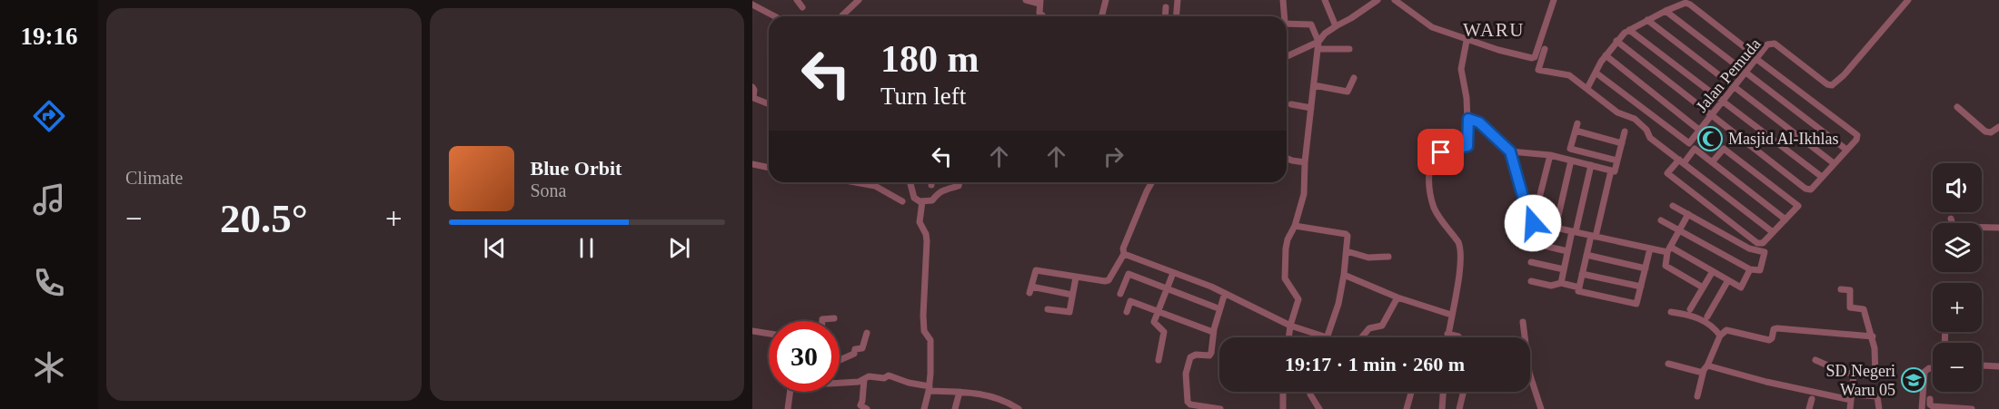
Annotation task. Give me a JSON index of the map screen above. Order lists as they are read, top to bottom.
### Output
{
  "streets": {
    "street": ["Jalan Pemuda"]
  },
  "districts": ["WARU"],
  "places": {
    "mosque": ["Masjid Al-Ikhlas"],
    "school or university": ["SD Negeri Waru 05"]
  },
  "page": {
    "tabs": "19:16",
    "tile": "Climate",
    "turn": ["180 m", "Turn left"],
    "song": ["Blue Orbit", "Sona"],
    "map_buttons": ["+", "−"],
    "heat": ["−", "20.5°", "+"],
    "limit": "30",
    "trip": "19:17 · 1 min · 260 m"
  }
}
